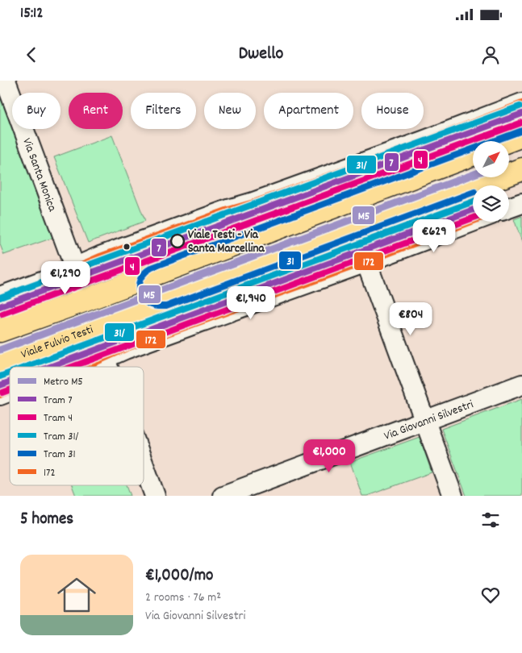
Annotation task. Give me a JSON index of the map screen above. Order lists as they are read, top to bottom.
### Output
{
  "streets": {
    "main road": ["Viale Fulvio Testi"],
    "street": ["Via Santa Monica", "Via Giovanni Silvestri"]
  },
  "places": ["Viale Testi - Via Santa Marcellina"],
  "lines": [
    "transit line 172",
    "tram line 31/",
    "tram line 7",
    "tram line 4",
    "tram line 31",
    "metro line M5"
  ],
  "legend": [
    "Metro M5",
    "Tram 7",
    "Tram 4",
    "Tram 31/",
    "Tram 31",
    "172"
  ],
  "north": "top right",
  "page": {
    "status": "15:12",
    "header": "Dwello",
    "chip": [
      "Buy",
      "Rent",
      "Filters",
      "New",
      "Apartment",
      "House"
    ],
    "price": [
      "€629",
      "€1,290",
      "€1,940",
      "€804",
      "€1,000"
    ],
    "heading": "5 homes",
    "list": [
      {
        "name": "€1,000/mo",
        "note": "2 rooms · 76 m² · Via Giovanni Silvestri"
      }
    ]
  }
}
